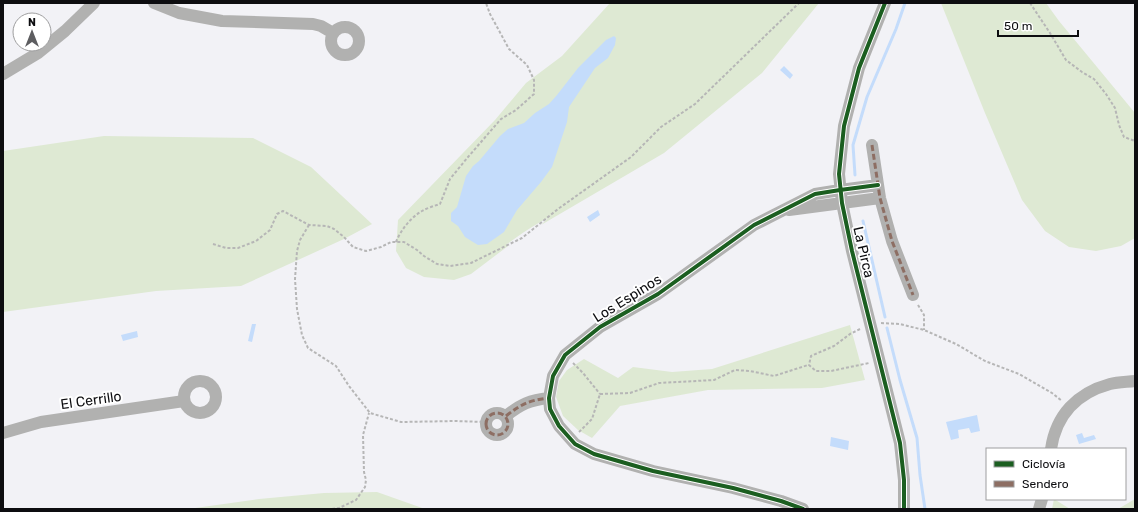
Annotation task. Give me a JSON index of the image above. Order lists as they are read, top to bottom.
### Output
{
  "streets": {
    "street": ["La Pirca", "Los Espinos", "El Cerrillo"]
  },
  "crossings": [
    ["La Pirca", "Los Espinos"]
  ],
  "legend": ["Ciclovía", "Sendero"],
  "scale_bar": "50 m",
  "north": "top"
}
